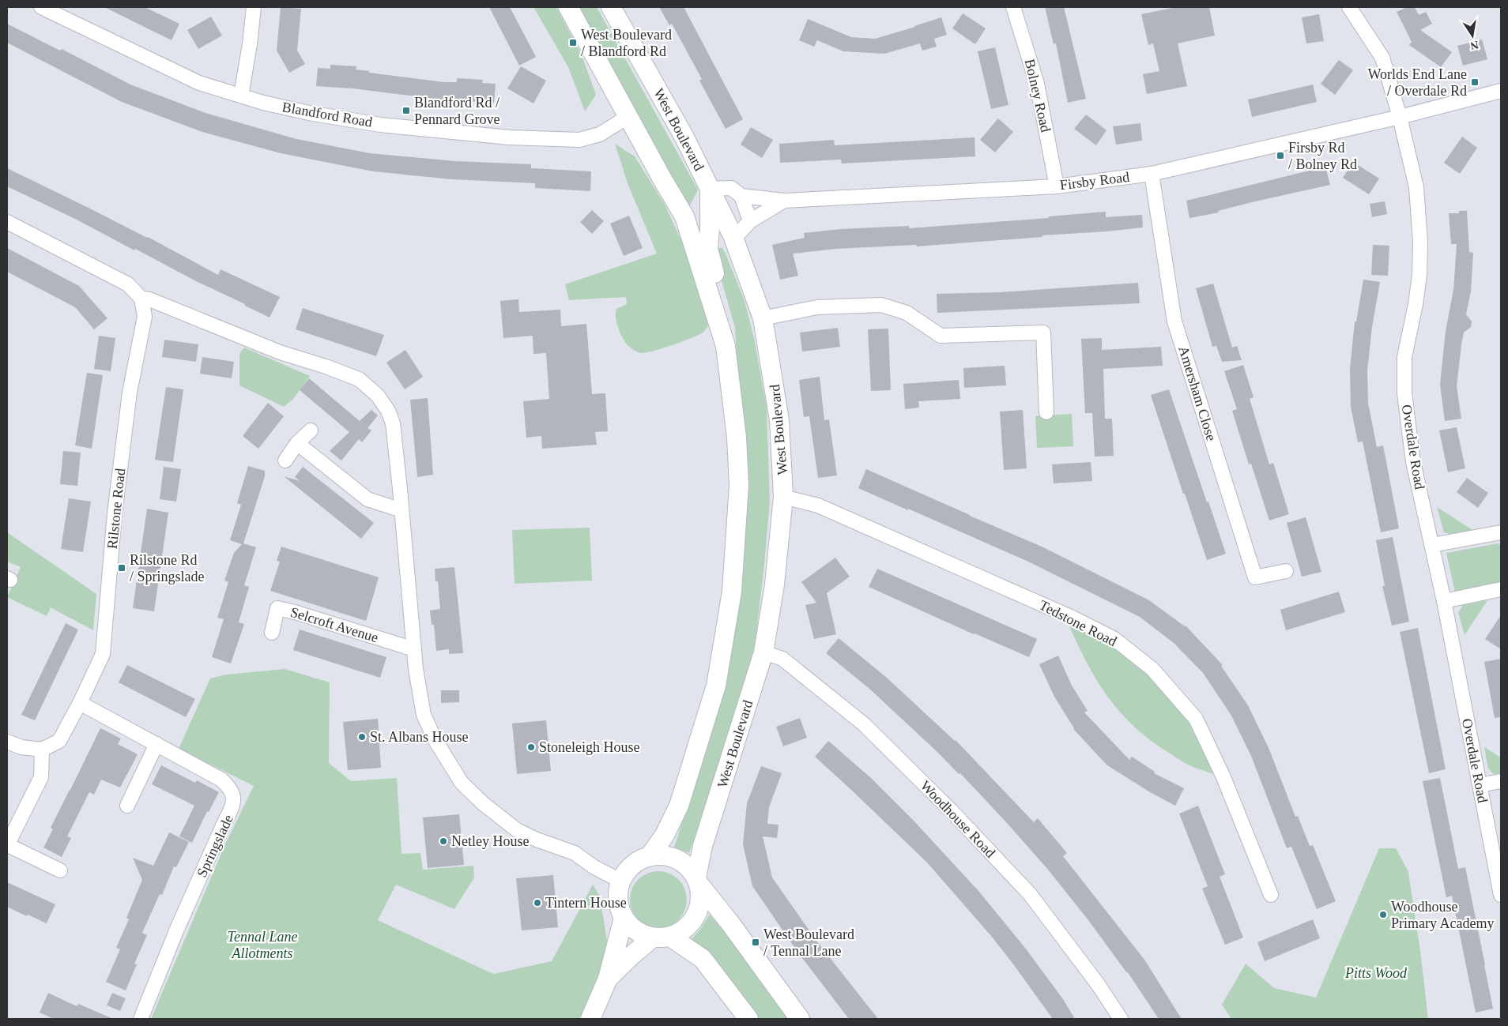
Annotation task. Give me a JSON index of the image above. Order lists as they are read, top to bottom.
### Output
{
  "streets": {
    "main road": ["West Boulevard"],
    "street": [
      "Bolney Road",
      "Blandford Road",
      "Firsby Road",
      "Amersham Close",
      "Overdale Road",
      "Rilstone Road",
      "Tedstone Road",
      "Selcroft Avenue",
      "Woodhouse Road",
      "Springslade"
    ]
  },
  "crossings": [
    ["Bolney Road", "Firsby Road"],
    ["West Boulevard", "Firsby Road"],
    ["West Boulevard", "Tedstone Road"],
    ["West Boulevard", "Woodhouse Road"],
    ["Firsby Road", "Amersham Close"],
    ["Firsby Road", "Overdale Road"],
    ["Rilstone Road", "Springslade"]
  ],
  "parks": ["Tennal Lane Allotments", "Pitts Wood"],
  "places": {
    "transit": [
      "West Boulevard / Blandford Rd",
      "Worlds End Lane / Overdale Rd",
      "Blandford Rd / Pennard Grove",
      "Firsby Rd / Bolney Rd",
      "Rilstone Rd / Springslade",
      "West Boulevard / Tennal Lane"
    ],
    "other": [
      "St. Albans House",
      "Stoneleigh House",
      "Netley House",
      "Tintern House",
      "Woodhouse Primary Academy"
    ]
  },
  "north": "bottom"
}
